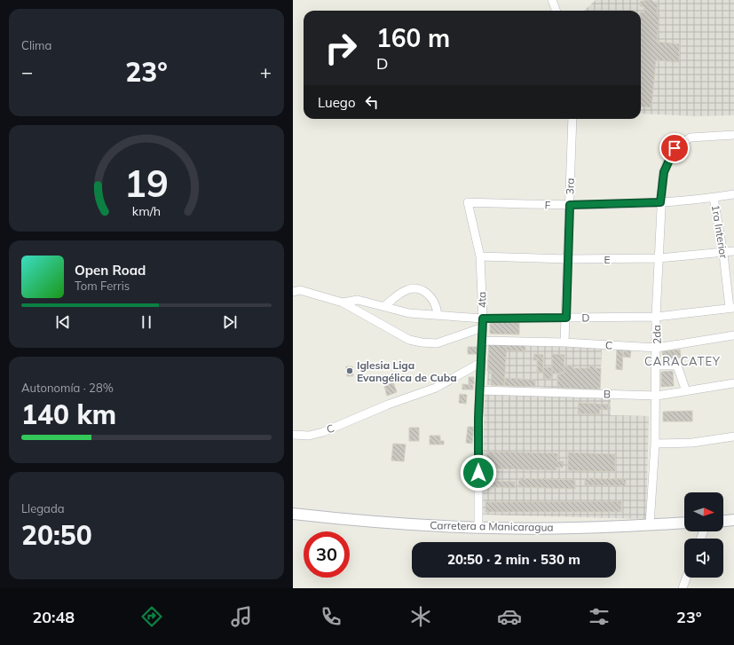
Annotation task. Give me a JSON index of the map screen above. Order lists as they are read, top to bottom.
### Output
{
  "streets": {
    "main road": ["Carretera a Manicaragua"],
    "street": [
      "3ra",
      "F",
      "1ra Interior",
      "E",
      "4ta",
      "D",
      "2da",
      "C",
      "B"
    ]
  },
  "crossings": [
    ["3ra", "F"],
    ["3ra", "E"],
    ["3ra", "D"],
    ["3ra", "C"],
    ["F", "1ra Interior"],
    ["F", "4ta"],
    ["F", "2da"],
    ["1ra Interior", "E"],
    ["1ra Interior", "D"],
    ["E", "4ta"],
    ["E", "2da"],
    ["4ta", "D"],
    ["4ta", "C"],
    ["4ta", "B"],
    ["4ta", "Carretera a Manicaragua"],
    ["D", "2da"],
    ["2da", "C"],
    ["2da", "B"],
    ["2da", "Carretera a Manicaragua"]
  ],
  "districts": ["CARACATEY"],
  "places": ["Iglesia Liga Evangélica de Cuba"],
  "north": "right",
  "page": {
    "tile": [
      "Clima",
      ["Autonomía · 28%", "140 km"],
      ["Llegada", "20:50"]
    ],
    "turn": ["160 m", "D"],
    "heat": ["−", "23°", "+"],
    "then": "Luego",
    "song": ["Open Road", "Tom Ferris"],
    "limit": "30",
    "trip": "20:50 · 2 min · 530 m",
    "tabs": ["20:48", "23°"],
    "gauge": ["19", "km/h"]
  }
}
